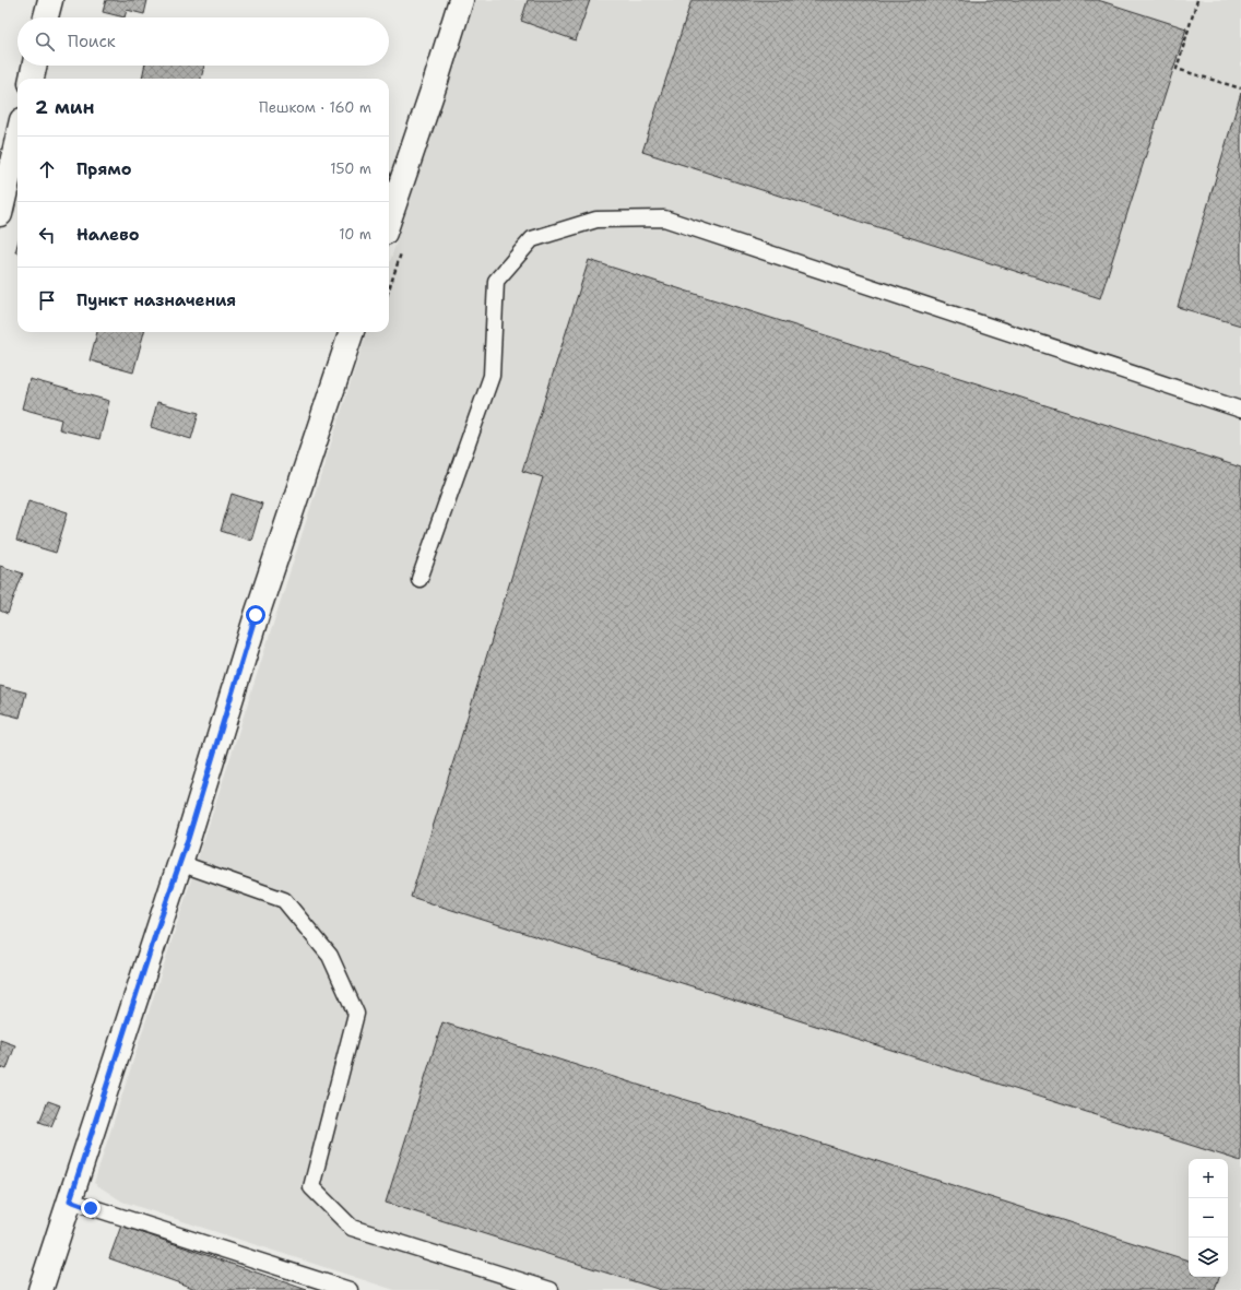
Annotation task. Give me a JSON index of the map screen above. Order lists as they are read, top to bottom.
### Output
{
  "page": {
    "search": "Поиск",
    "heading": ["2 мин", "Пешком · 160 m"],
    "list": [
      ["Прямо", "150 m"],
      ["Налево", "10 m"],
      "Пункт назначения"
    ],
    "map_buttons": ["+", "−"]
  }
}
